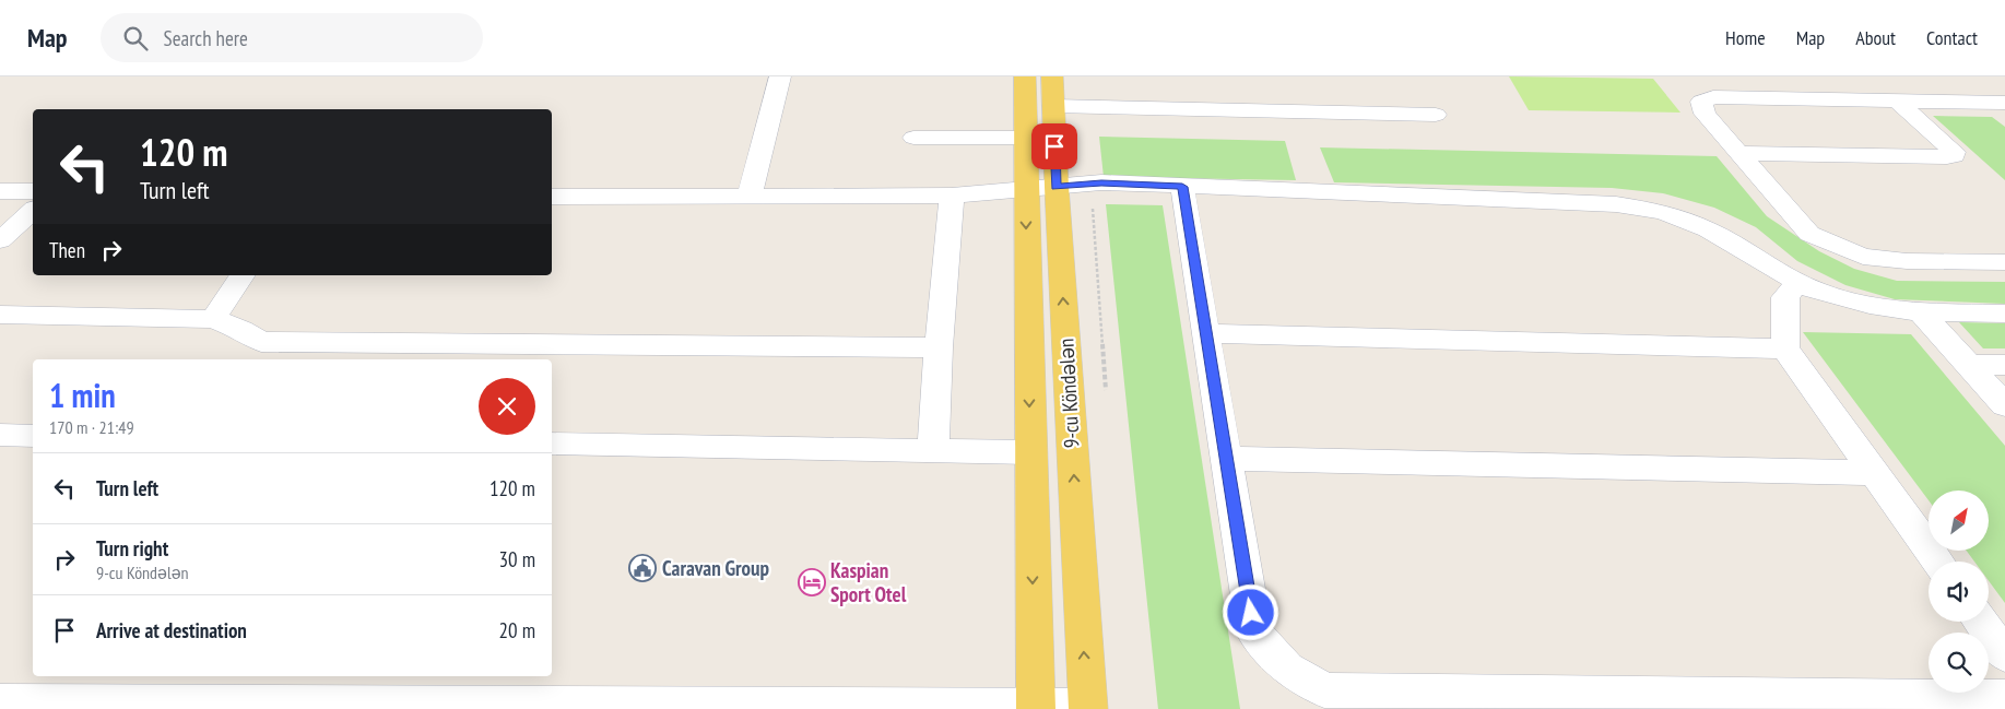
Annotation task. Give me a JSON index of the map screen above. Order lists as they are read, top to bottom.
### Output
{
  "streets": {
    "main road": ["9-cu Köndələn"]
  },
  "places": {
    "public building": ["Caravan Group"],
    "hotel": ["Kaspian Sport Otel"]
  },
  "north": "top right",
  "page": {
    "header": "Map",
    "search": "Search here",
    "nav": [
      "Home",
      "Map",
      "About",
      "Contact"
    ],
    "turn": ["120 m", "Turn left"],
    "then": "Then",
    "heading": ["1 min", "170 m · 21:49"],
    "list": [
      {
        "name": "Turn left",
        "value": "120 m"
      },
      {
        "name": "Turn right",
        "note": "9-cu Köndələn",
        "value": "30 m"
      },
      {
        "name": "Arrive at destination",
        "value": "20 m"
      }
    ]
  }
}
